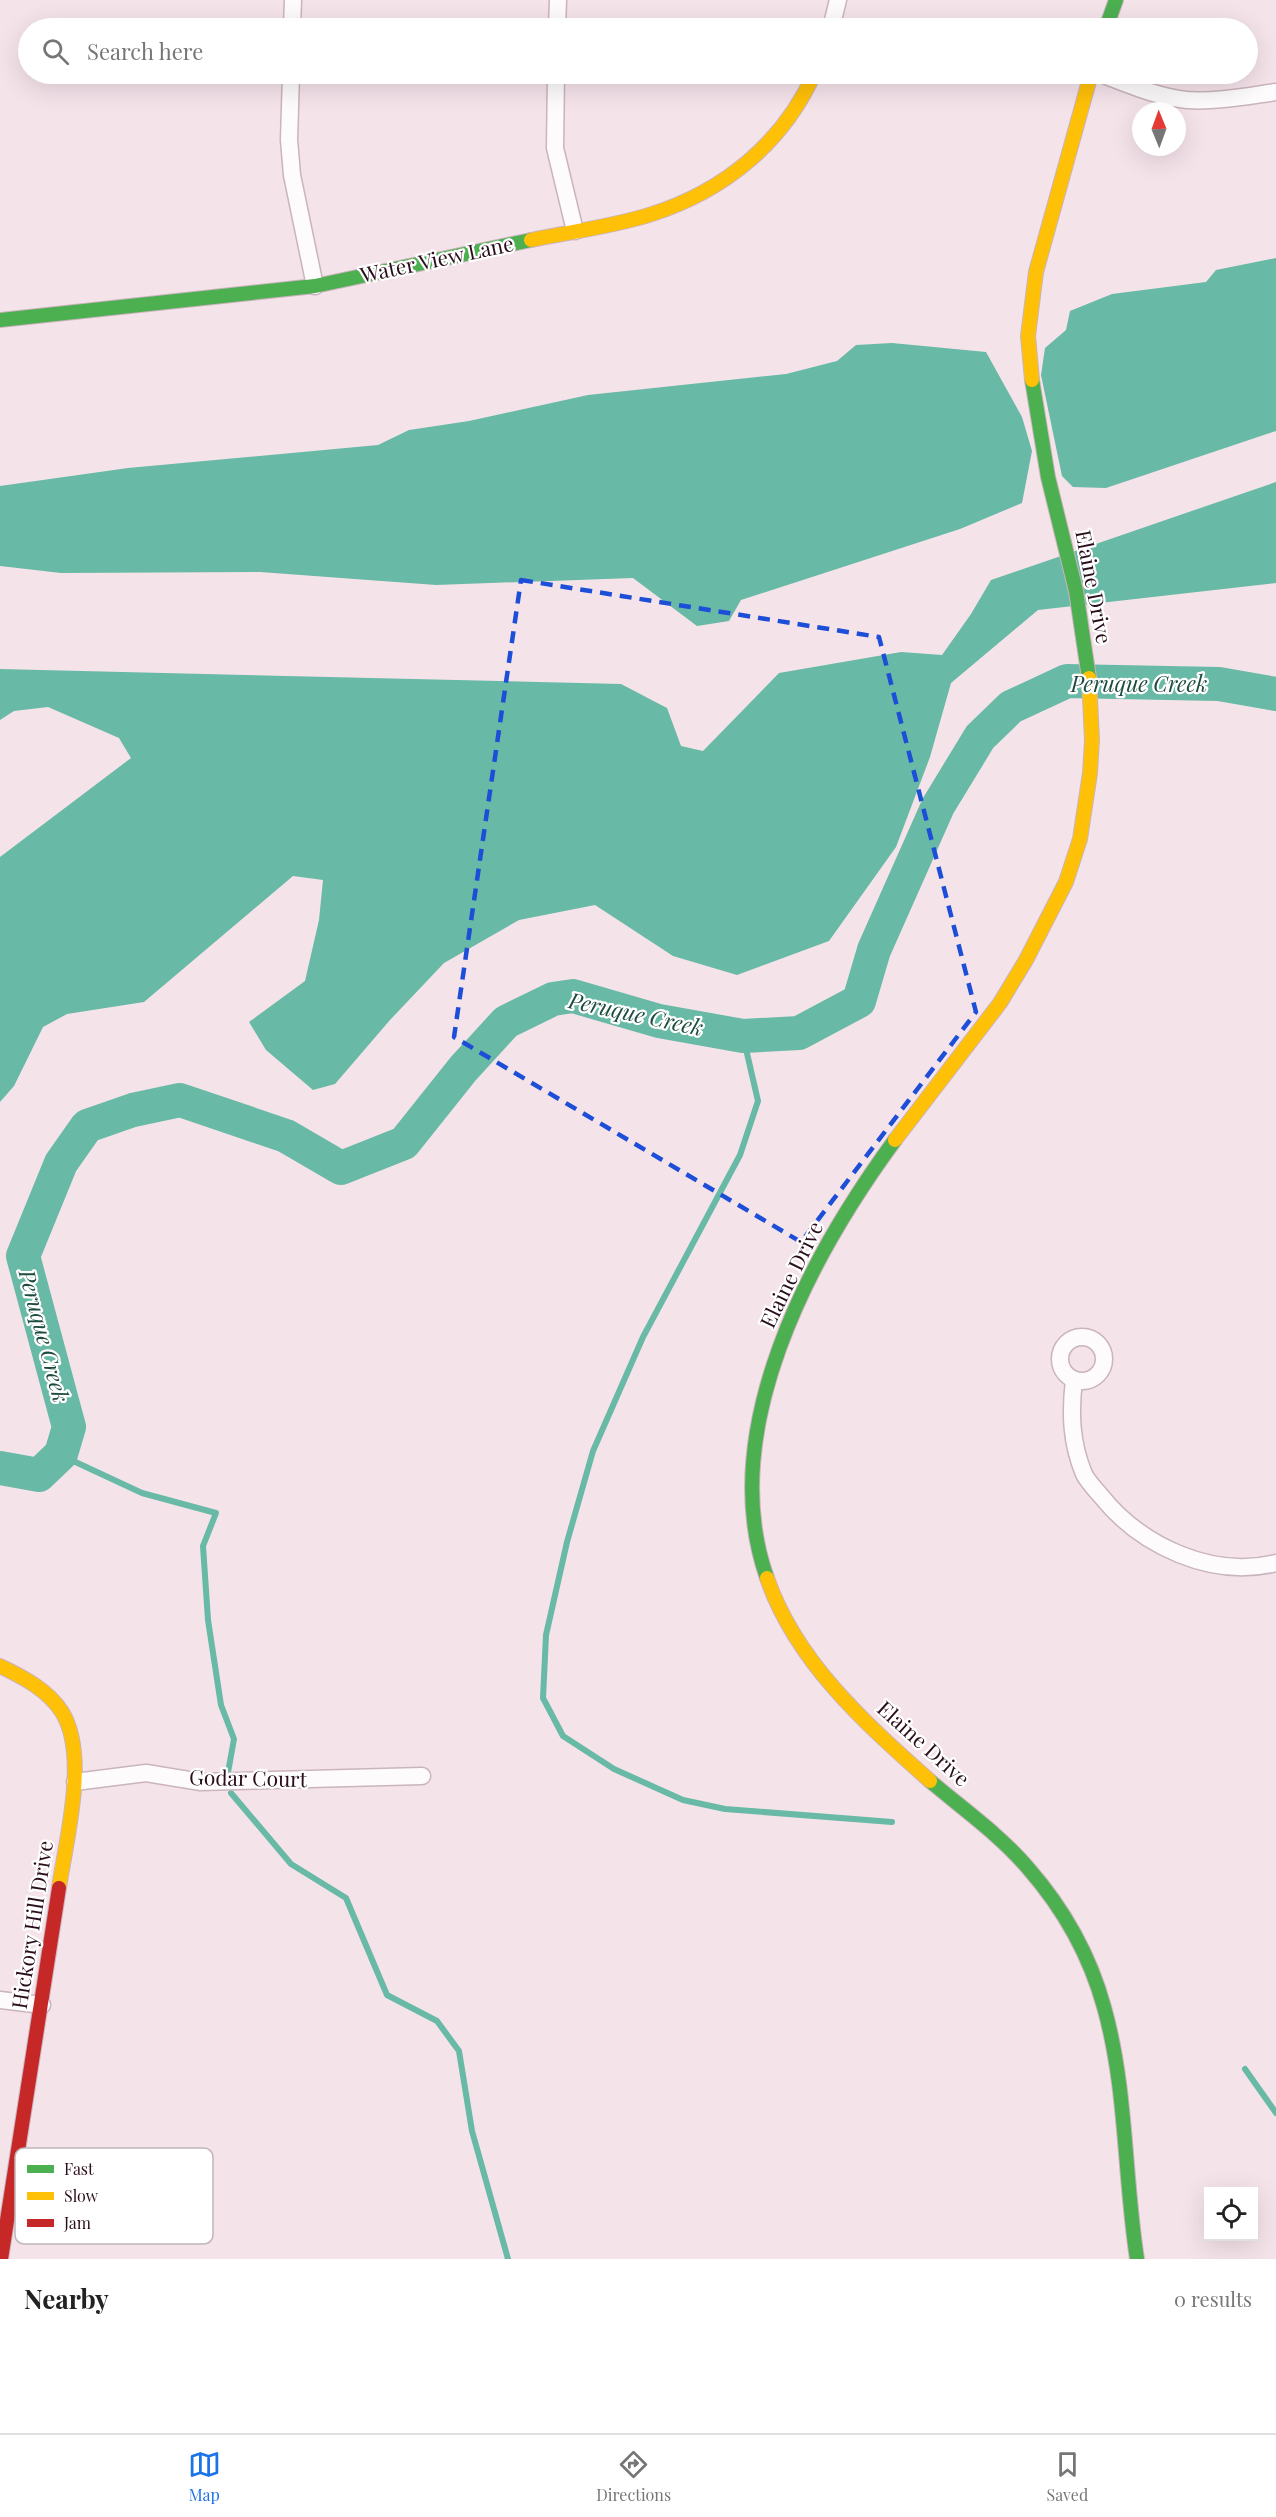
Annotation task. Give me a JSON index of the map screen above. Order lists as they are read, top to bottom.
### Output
{
  "streets": {
    "street": [
      "Water View Lane",
      "Elaine Drive",
      "Godar Court",
      "Hickory Hill Drive"
    ]
  },
  "crossings": [
    ["Godar Court", "Hickory Hill Drive"]
  ],
  "water": ["Peruque Creek"],
  "legend": ["Fast", "Slow", "Jam"],
  "north": "top",
  "page": {
    "search": "Search here",
    "heading": ["Nearby", "0 results"],
    "nav": ["Map", "Directions", "Saved"]
  }
}
